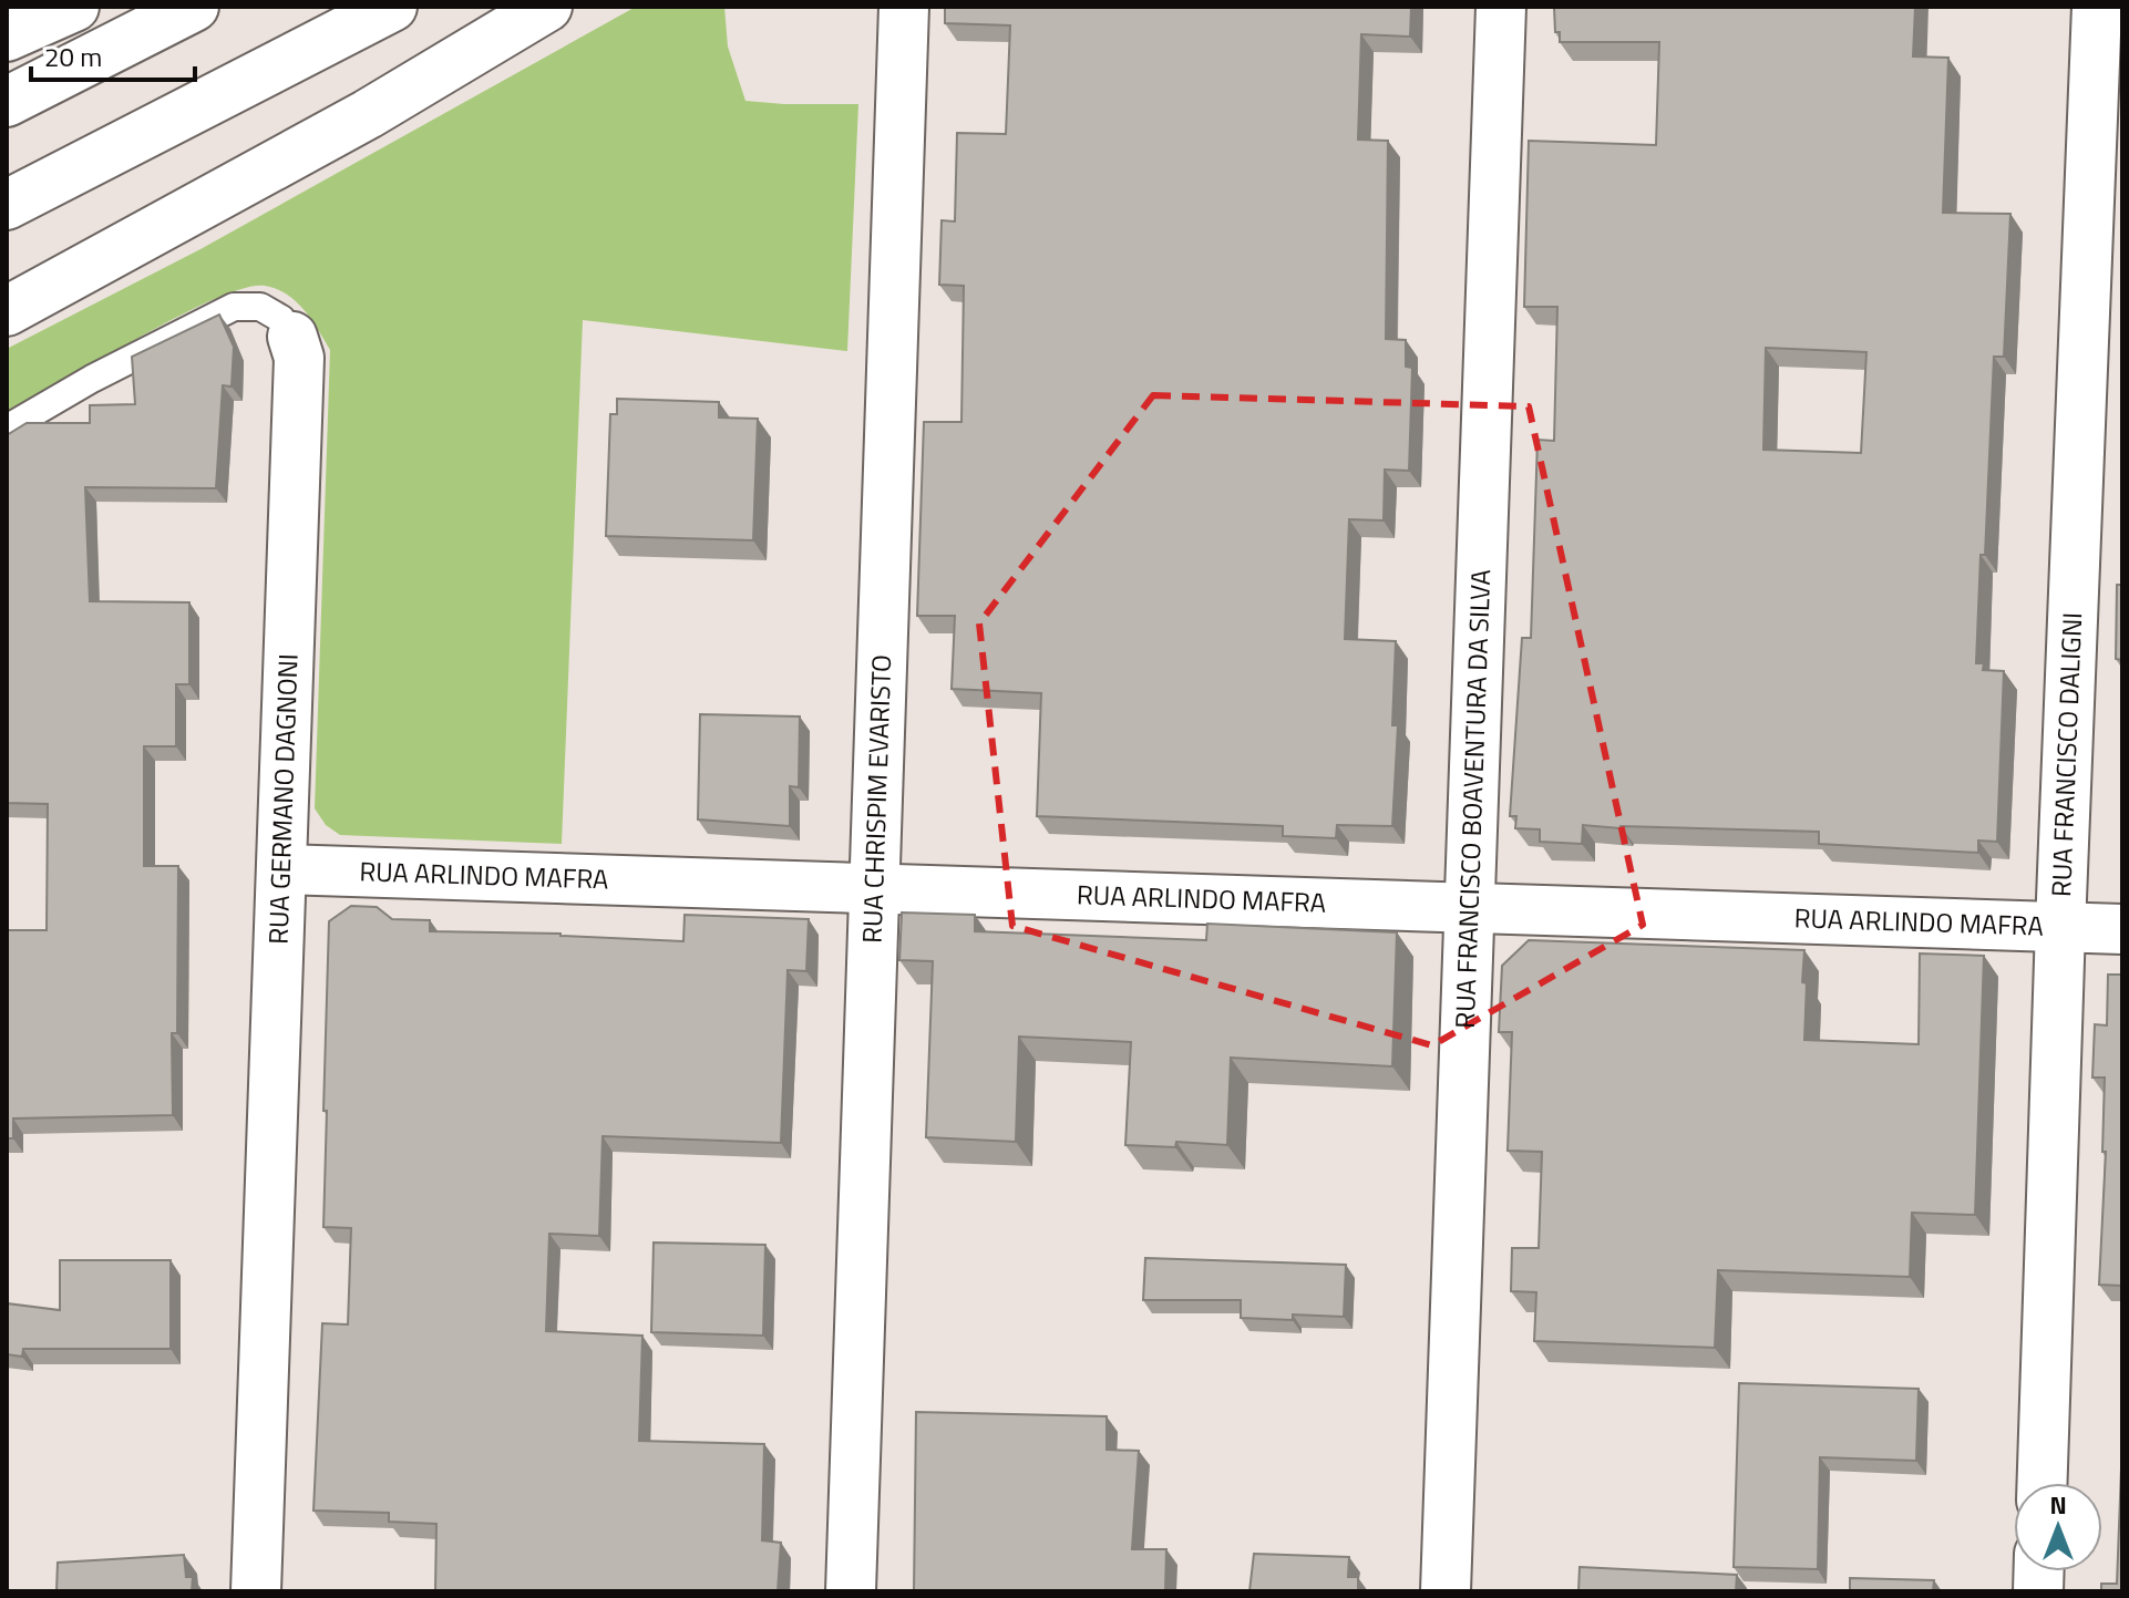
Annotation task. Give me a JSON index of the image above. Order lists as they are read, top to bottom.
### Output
{
  "streets": {
    "street": [
      "RUA FRANCISCO DALIGNI",
      "RUA GERMANO DAGNONI",
      "RUA CHRISPIM EVARISTO",
      "RUA FRANCISCO BOAVENTURA DA SILVA",
      "RUA ARLINDO MAFRA"
    ]
  },
  "crossings": [
    ["RUA FRANCISCO DALIGNI", "RUA ARLINDO MAFRA"],
    ["RUA GERMANO DAGNONI", "RUA ARLINDO MAFRA"],
    ["RUA CHRISPIM EVARISTO", "RUA ARLINDO MAFRA"],
    ["RUA FRANCISCO BOAVENTURA DA SILVA", "RUA ARLINDO MAFRA"]
  ],
  "scale_bar": "20 m",
  "north": "top"
}
